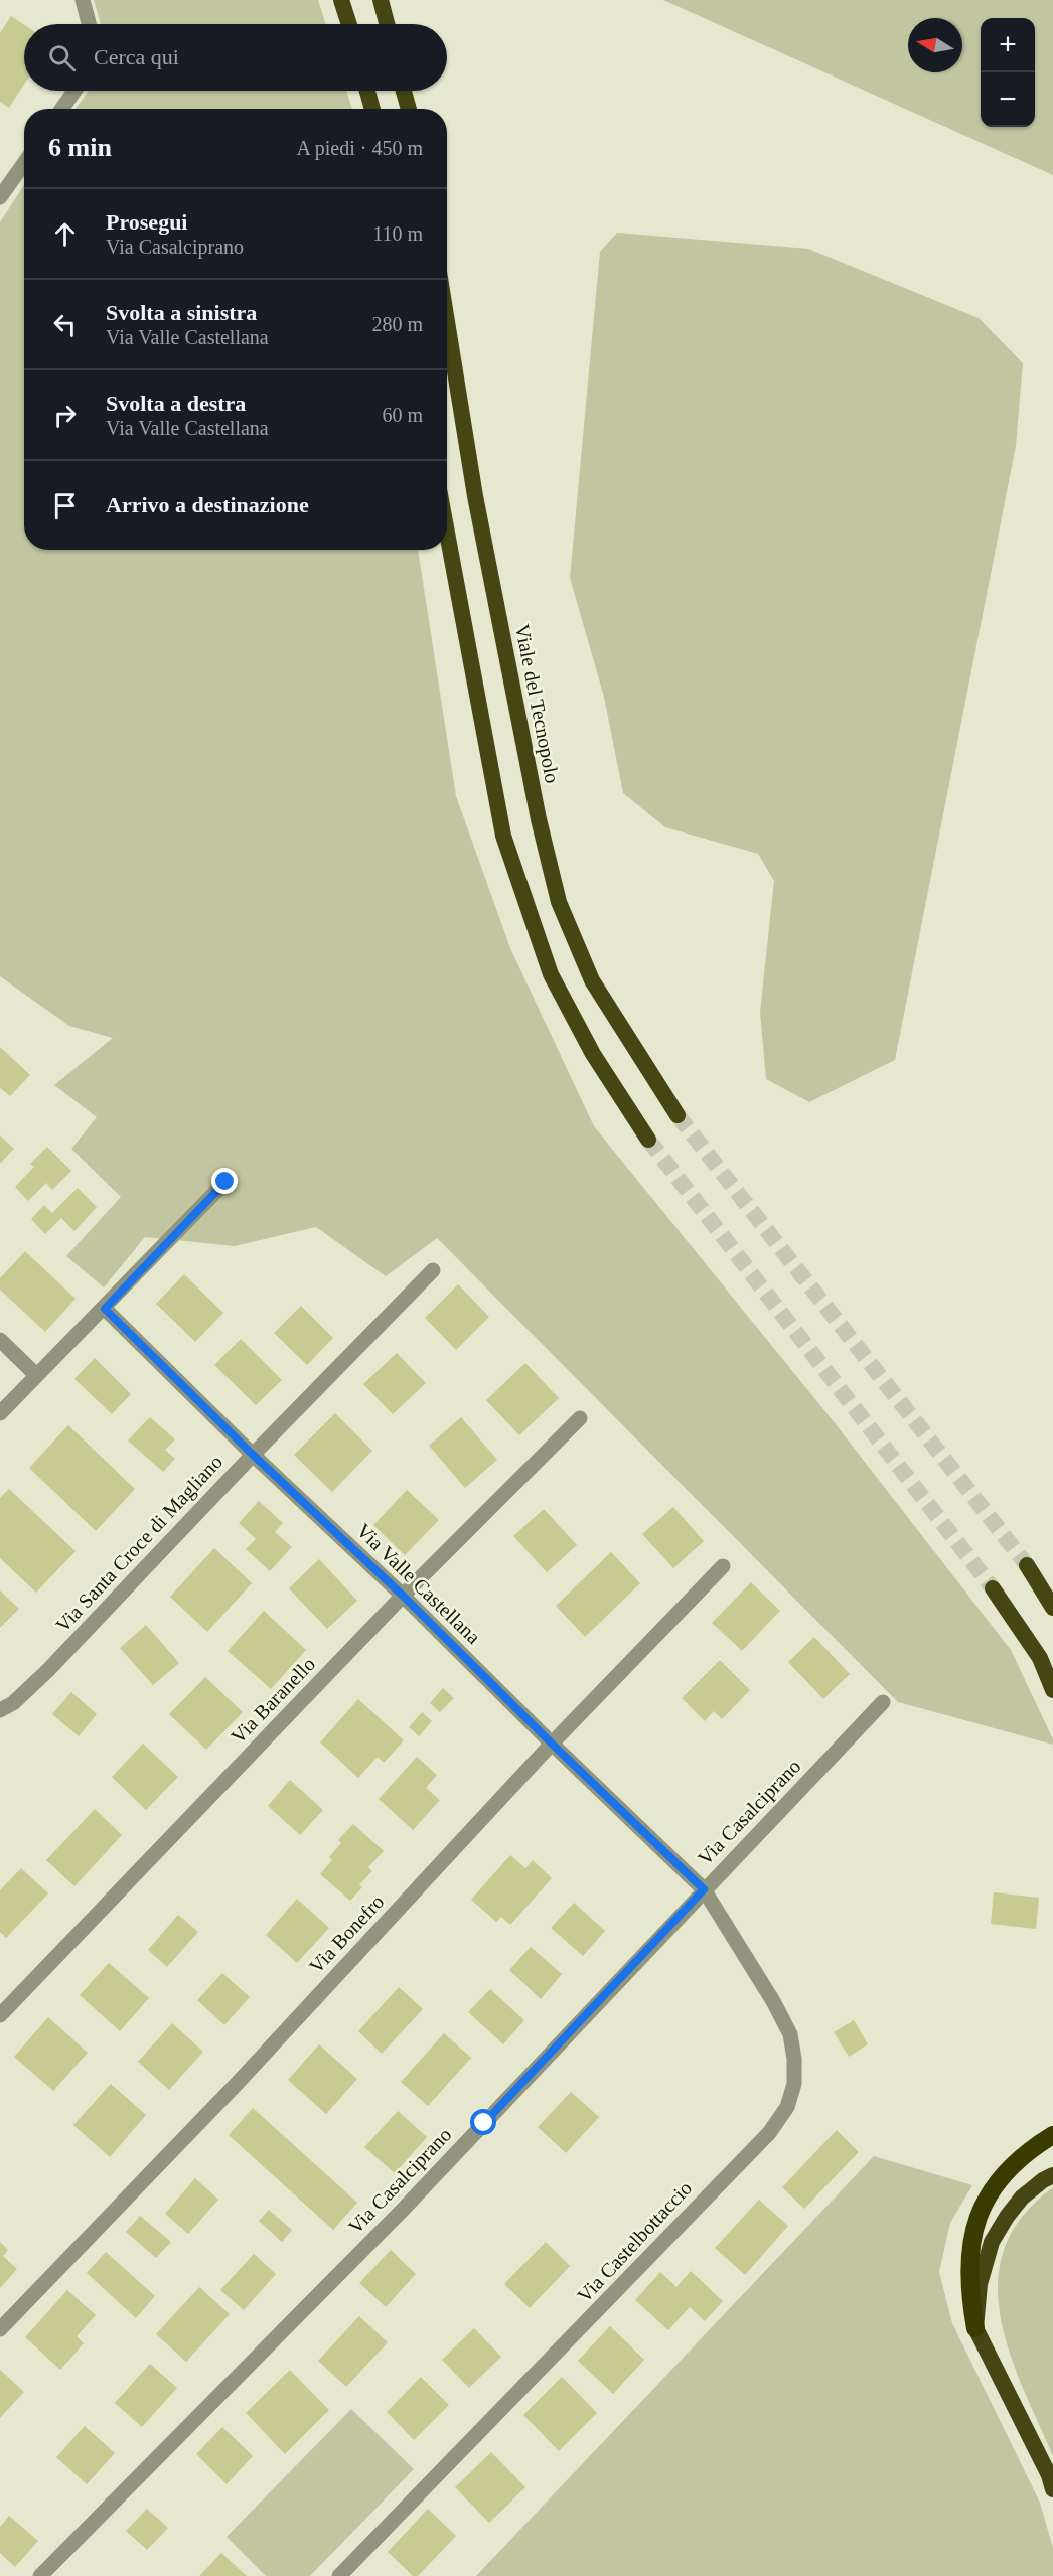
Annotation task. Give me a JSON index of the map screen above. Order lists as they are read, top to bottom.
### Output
{
  "streets": {
    "highway": ["Viale del Tecnopolo"],
    "street": [
      "Via Santa Croce di Magliano",
      "Via Valle Castellana",
      "Via Baranello",
      "Via Casalciprano",
      "Via Bonefro",
      "Via Castelbottaccio"
    ]
  },
  "crossings": [
    ["Via Santa Croce di Magliano", "Via Valle Castellana"],
    ["Via Valle Castellana", "Via Baranello"],
    ["Via Valle Castellana", "Via Casalciprano"],
    ["Via Valle Castellana", "Via Bonefro"],
    ["Via Valle Castellana", "Via Castelbottaccio"],
    ["Via Casalciprano", "Via Castelbottaccio"]
  ],
  "north": "left",
  "page": {
    "map_buttons": ["+", "−"],
    "search": "Cerca qui",
    "heading": ["6 min", "A piedi · 450 m"],
    "list": [
      ["Prosegui", "Via Casalciprano", "110 m"],
      ["Svolta a sinistra", "Via Valle Castellana", "280 m"],
      ["Svolta a destra", "Via Valle Castellana", "60 m"],
      "Arrivo a destinazione"
    ]
  }
}
